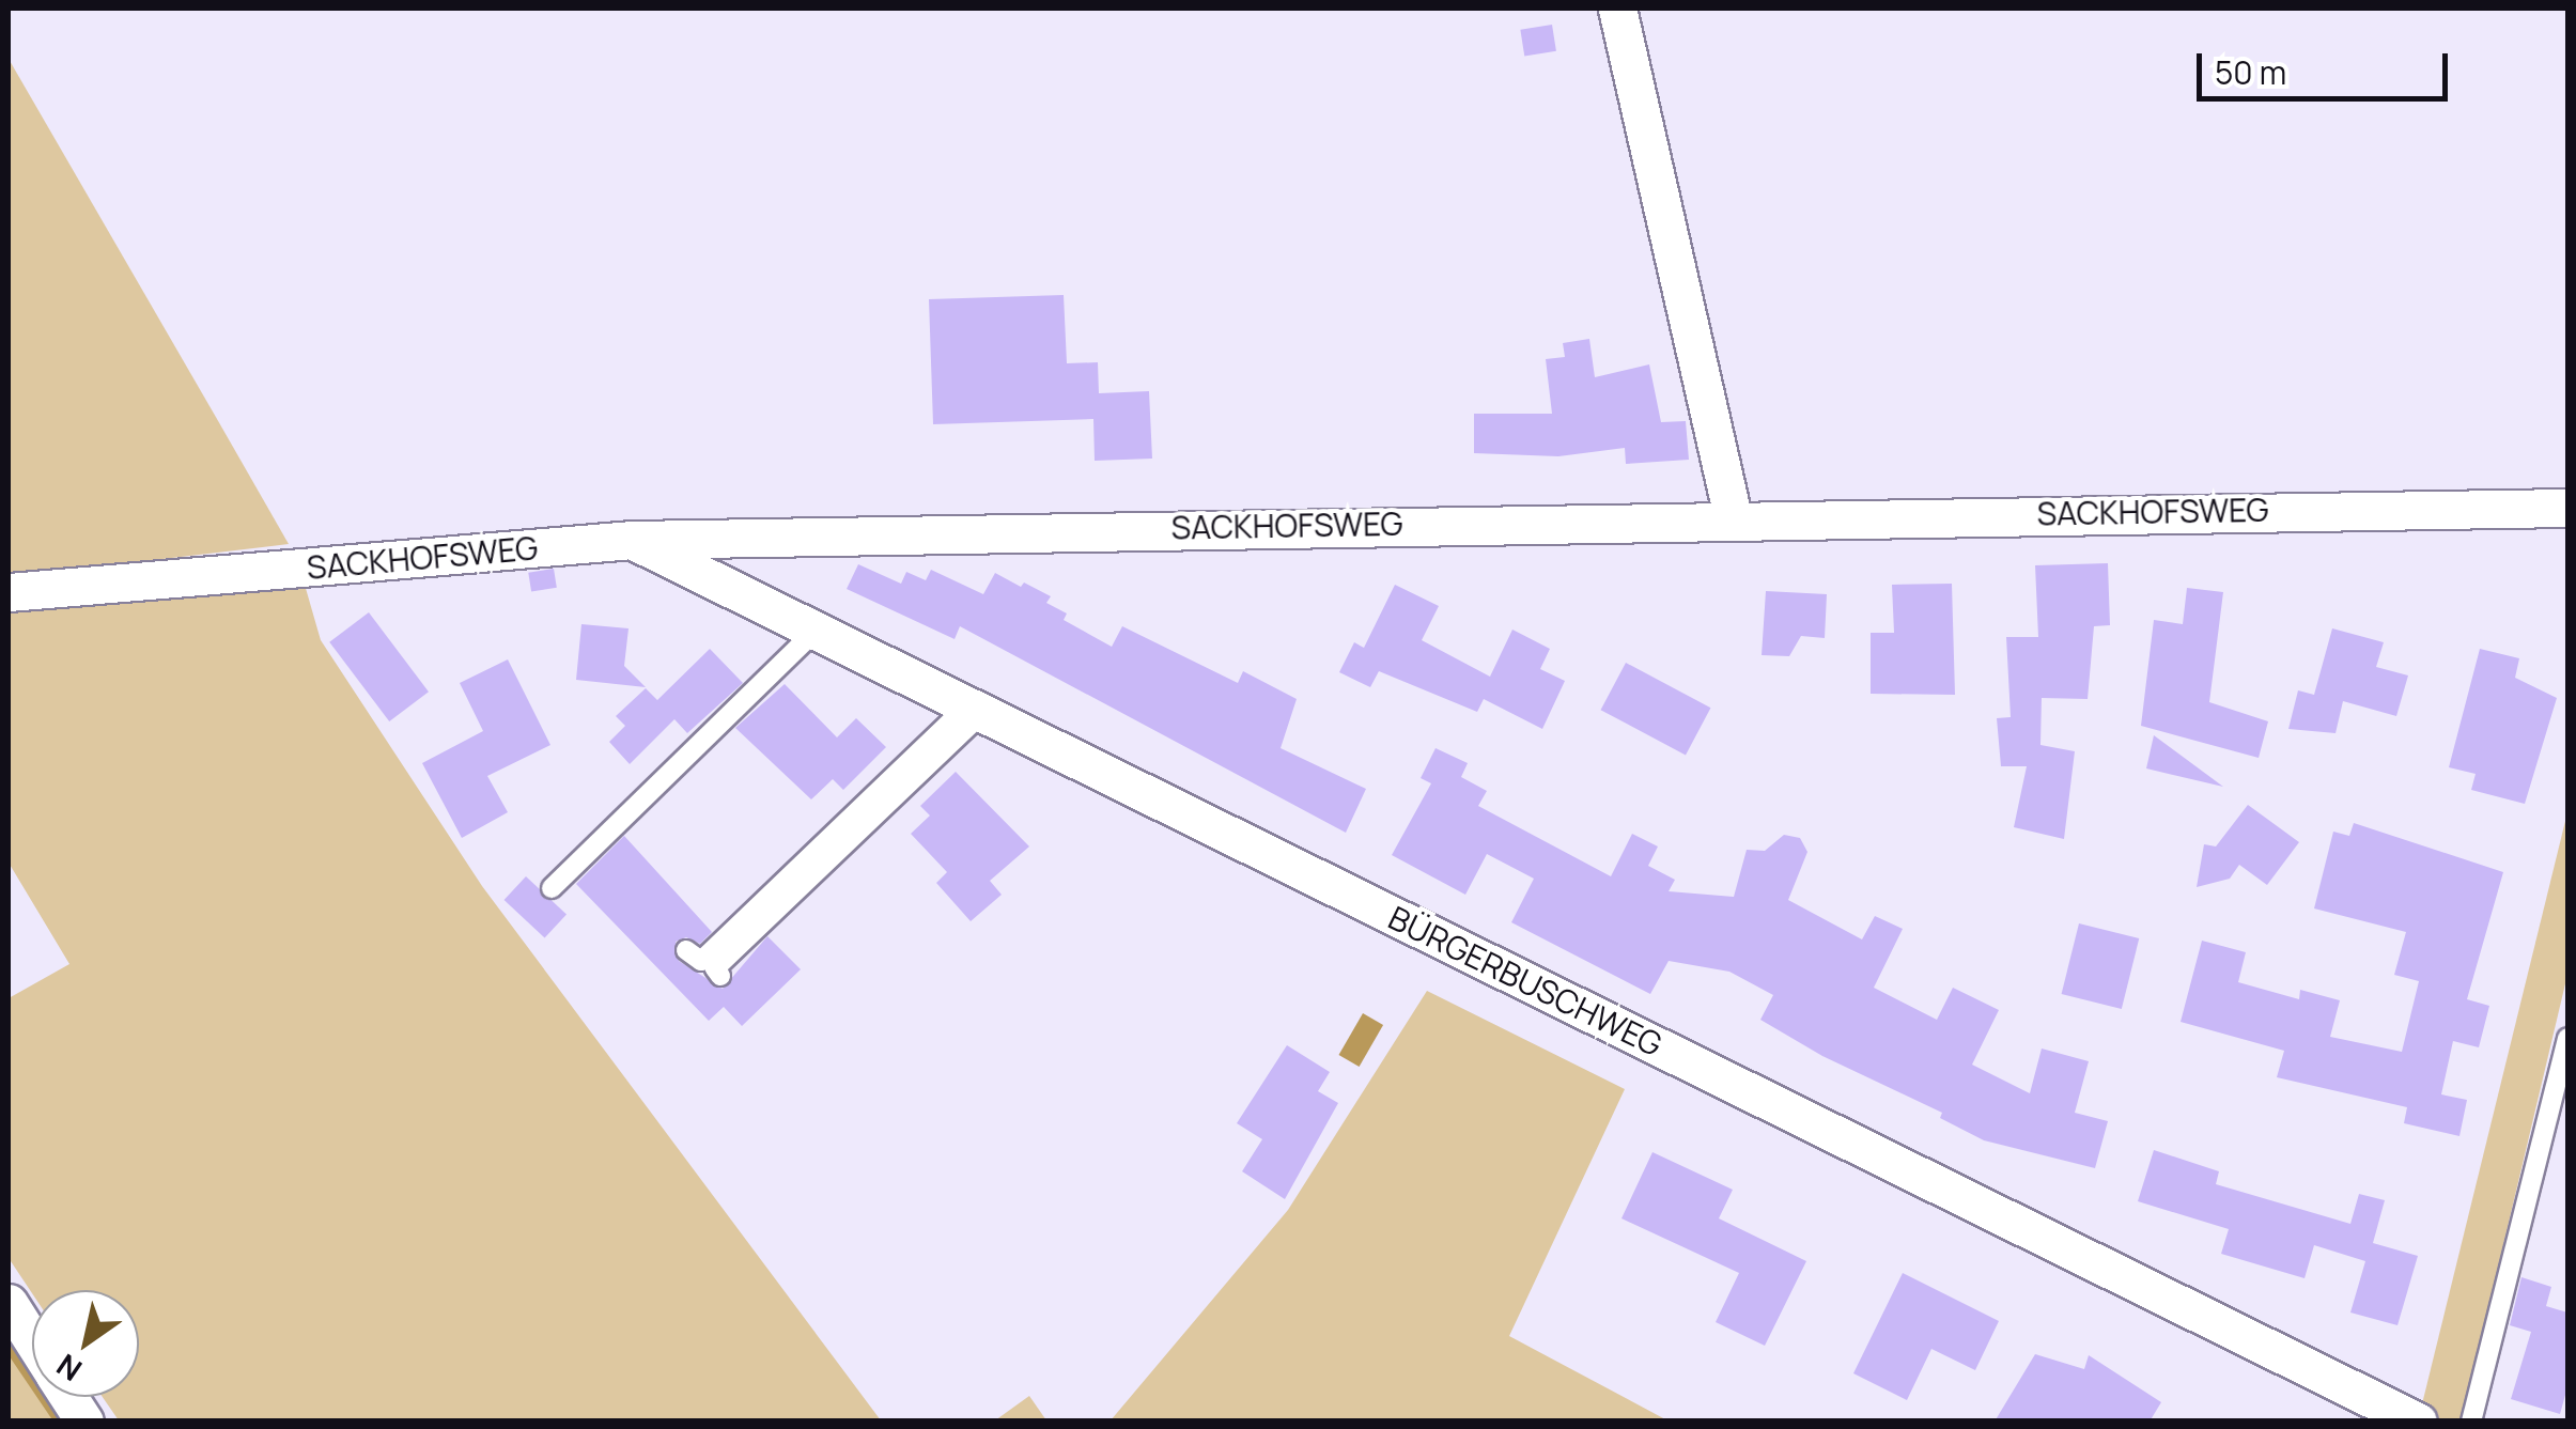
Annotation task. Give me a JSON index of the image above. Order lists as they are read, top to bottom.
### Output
{
  "streets": {
    "street": ["SACKHOFSWEG", "BÜRGERBUSCHWEG"]
  },
  "crossings": [
    ["SACKHOFSWEG", "BÜRGERBUSCHWEG"]
  ],
  "scale_bar": "50 m",
  "north": "bottom left"
}
